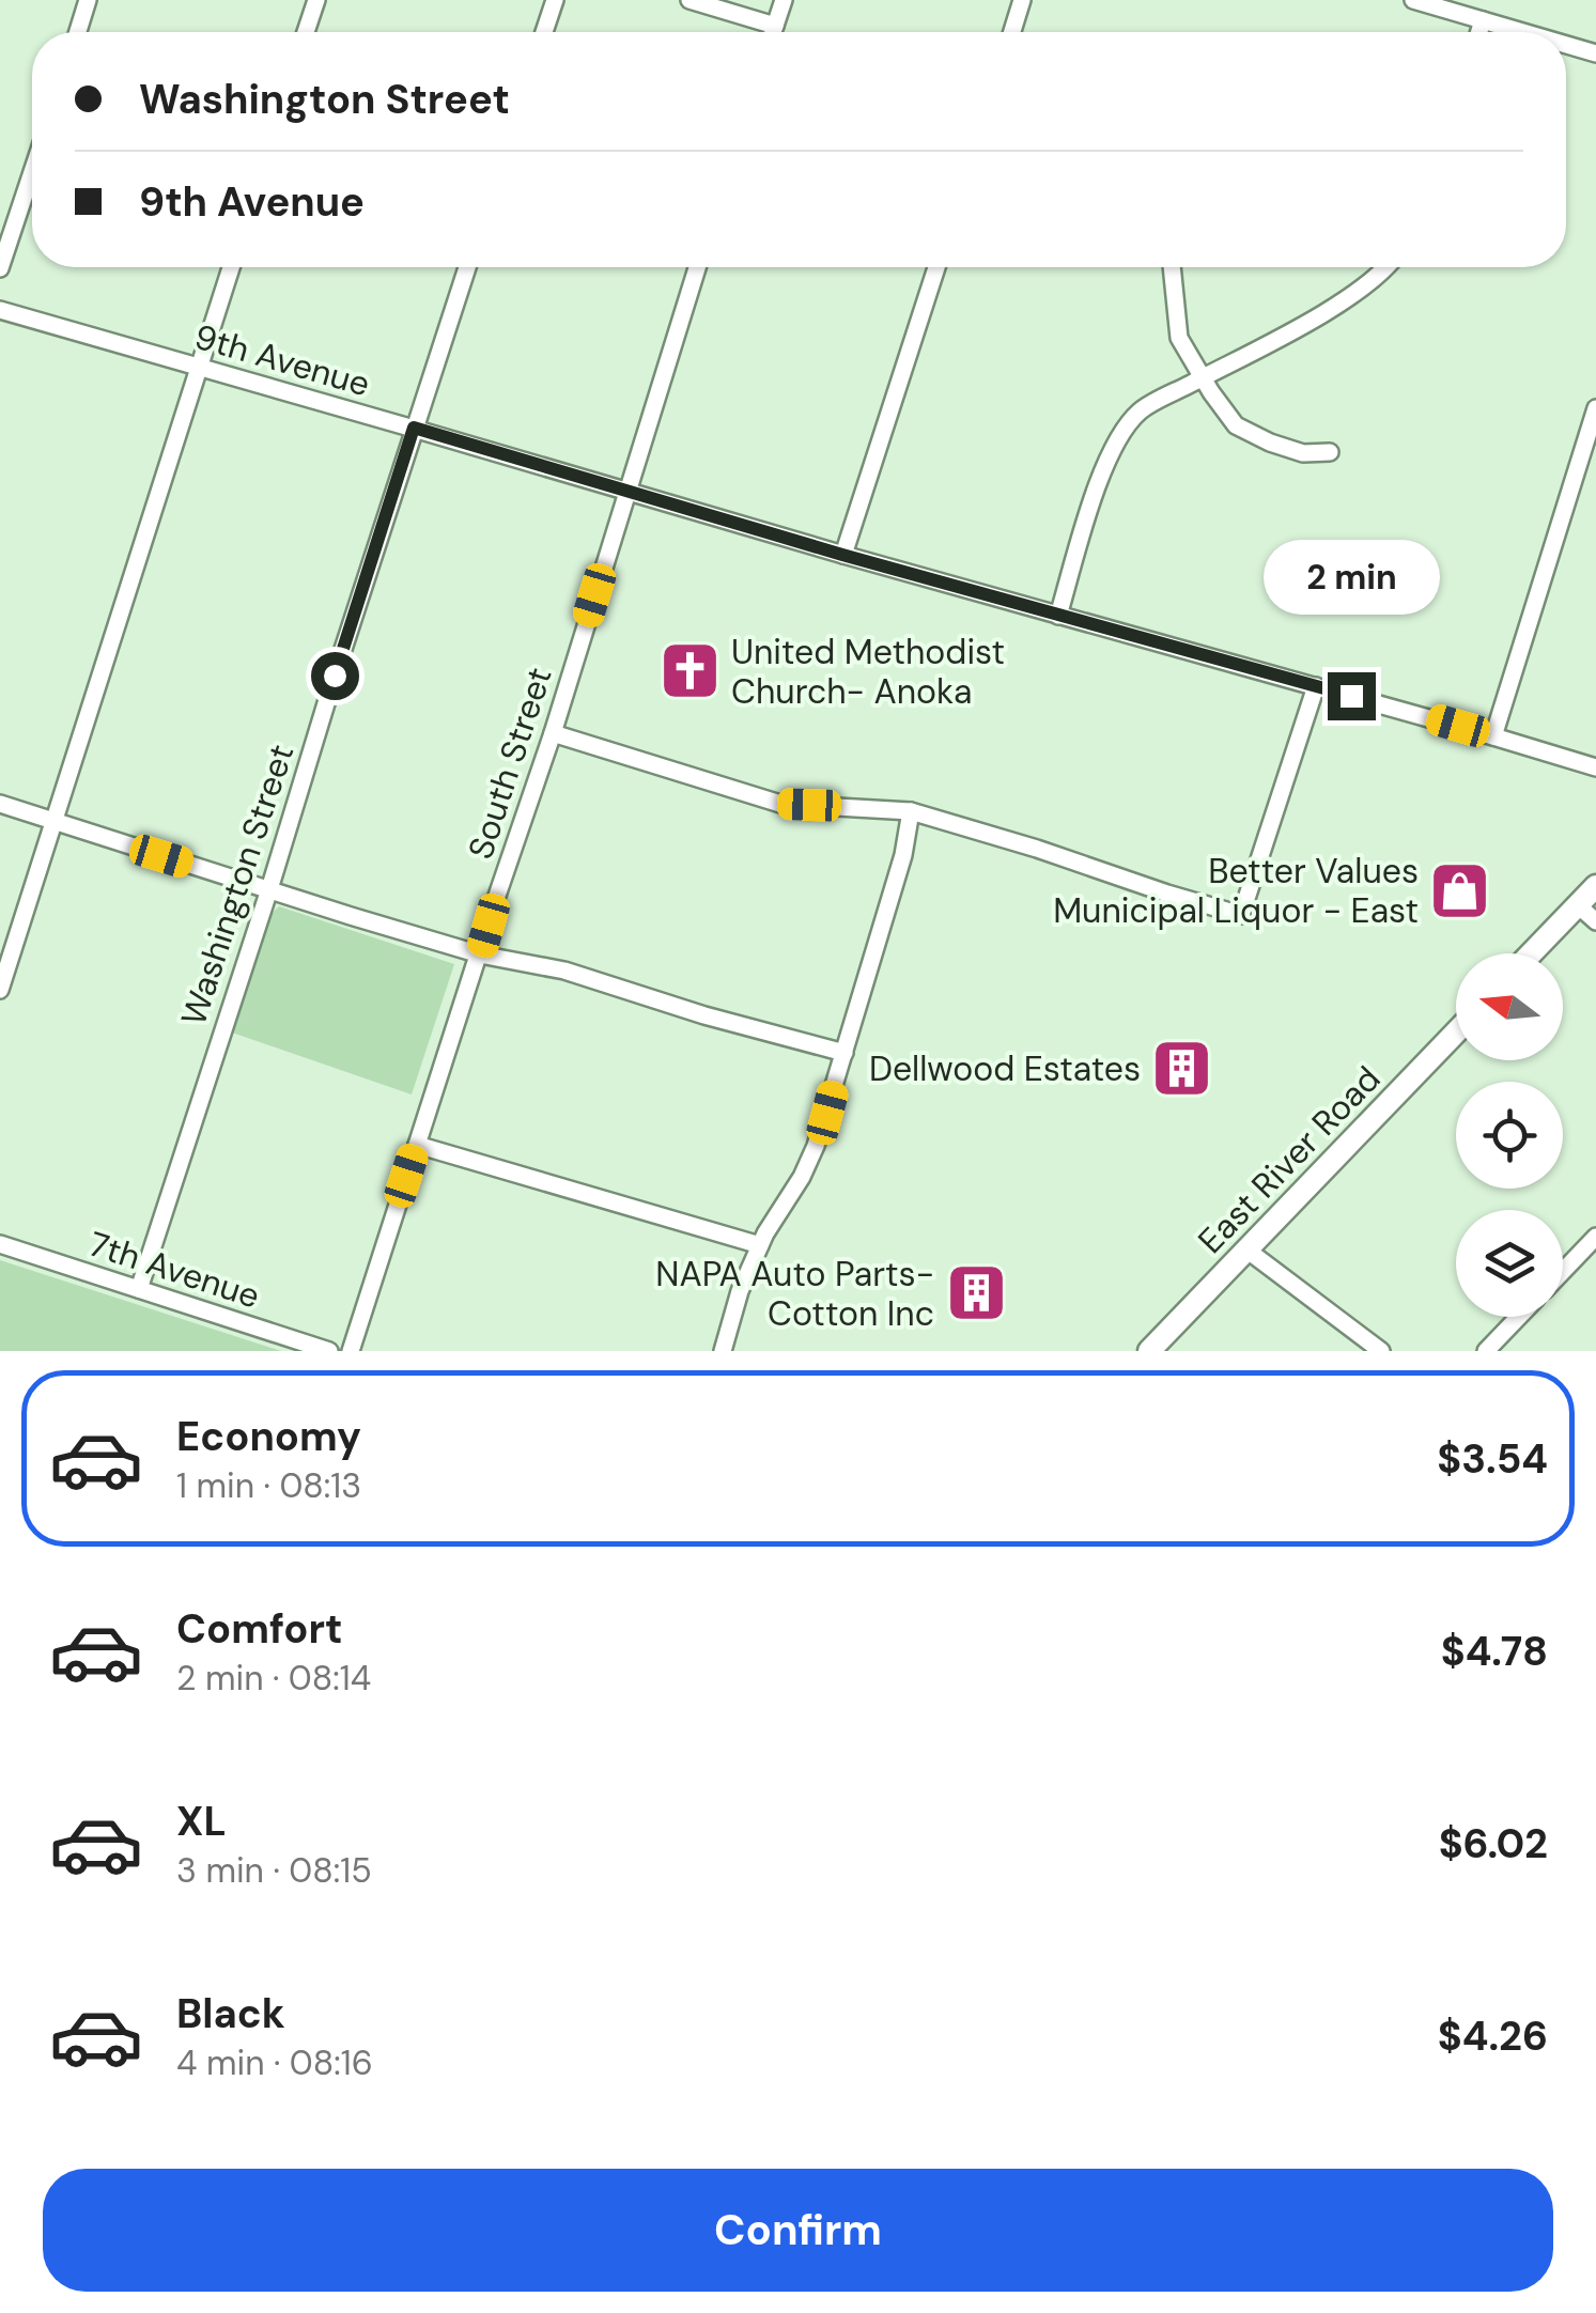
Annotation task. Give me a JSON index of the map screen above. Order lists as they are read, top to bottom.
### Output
{
  "streets": {
    "main road": ["East River Road"],
    "street": [
      "9th Avenue",
      "South Street",
      "Washington Street",
      "7th Avenue"
    ]
  },
  "crossings": [
    ["9th Avenue", "South Street"],
    ["9th Avenue", "Washington Street"],
    ["Washington Street", "7th Avenue"]
  ],
  "places": {
    "church": ["United Methodist Church- Anoka"],
    "shop": ["Better Values Municipal Liquor - East"],
    "building": ["Dellwood Estates", "NAPA Auto Parts- Cotton Inc"]
  },
  "north": "left",
  "page": {
    "banner": ["Washington Street", "9th Avenue"],
    "bubble": "2 min",
    "list": [
      {
        "name": "Economy",
        "note": "1 min · 08:13",
        "value": "$3.54"
      },
      {
        "name": "Comfort",
        "note": "2 min · 08:14",
        "value": "$4.78"
      },
      {
        "name": "XL",
        "note": "3 min · 08:15",
        "value": "$6.02"
      },
      {
        "name": "Black",
        "note": "4 min · 08:16",
        "value": "$4.26"
      }
    ],
    "buttons": "Confirm"
  }
}
